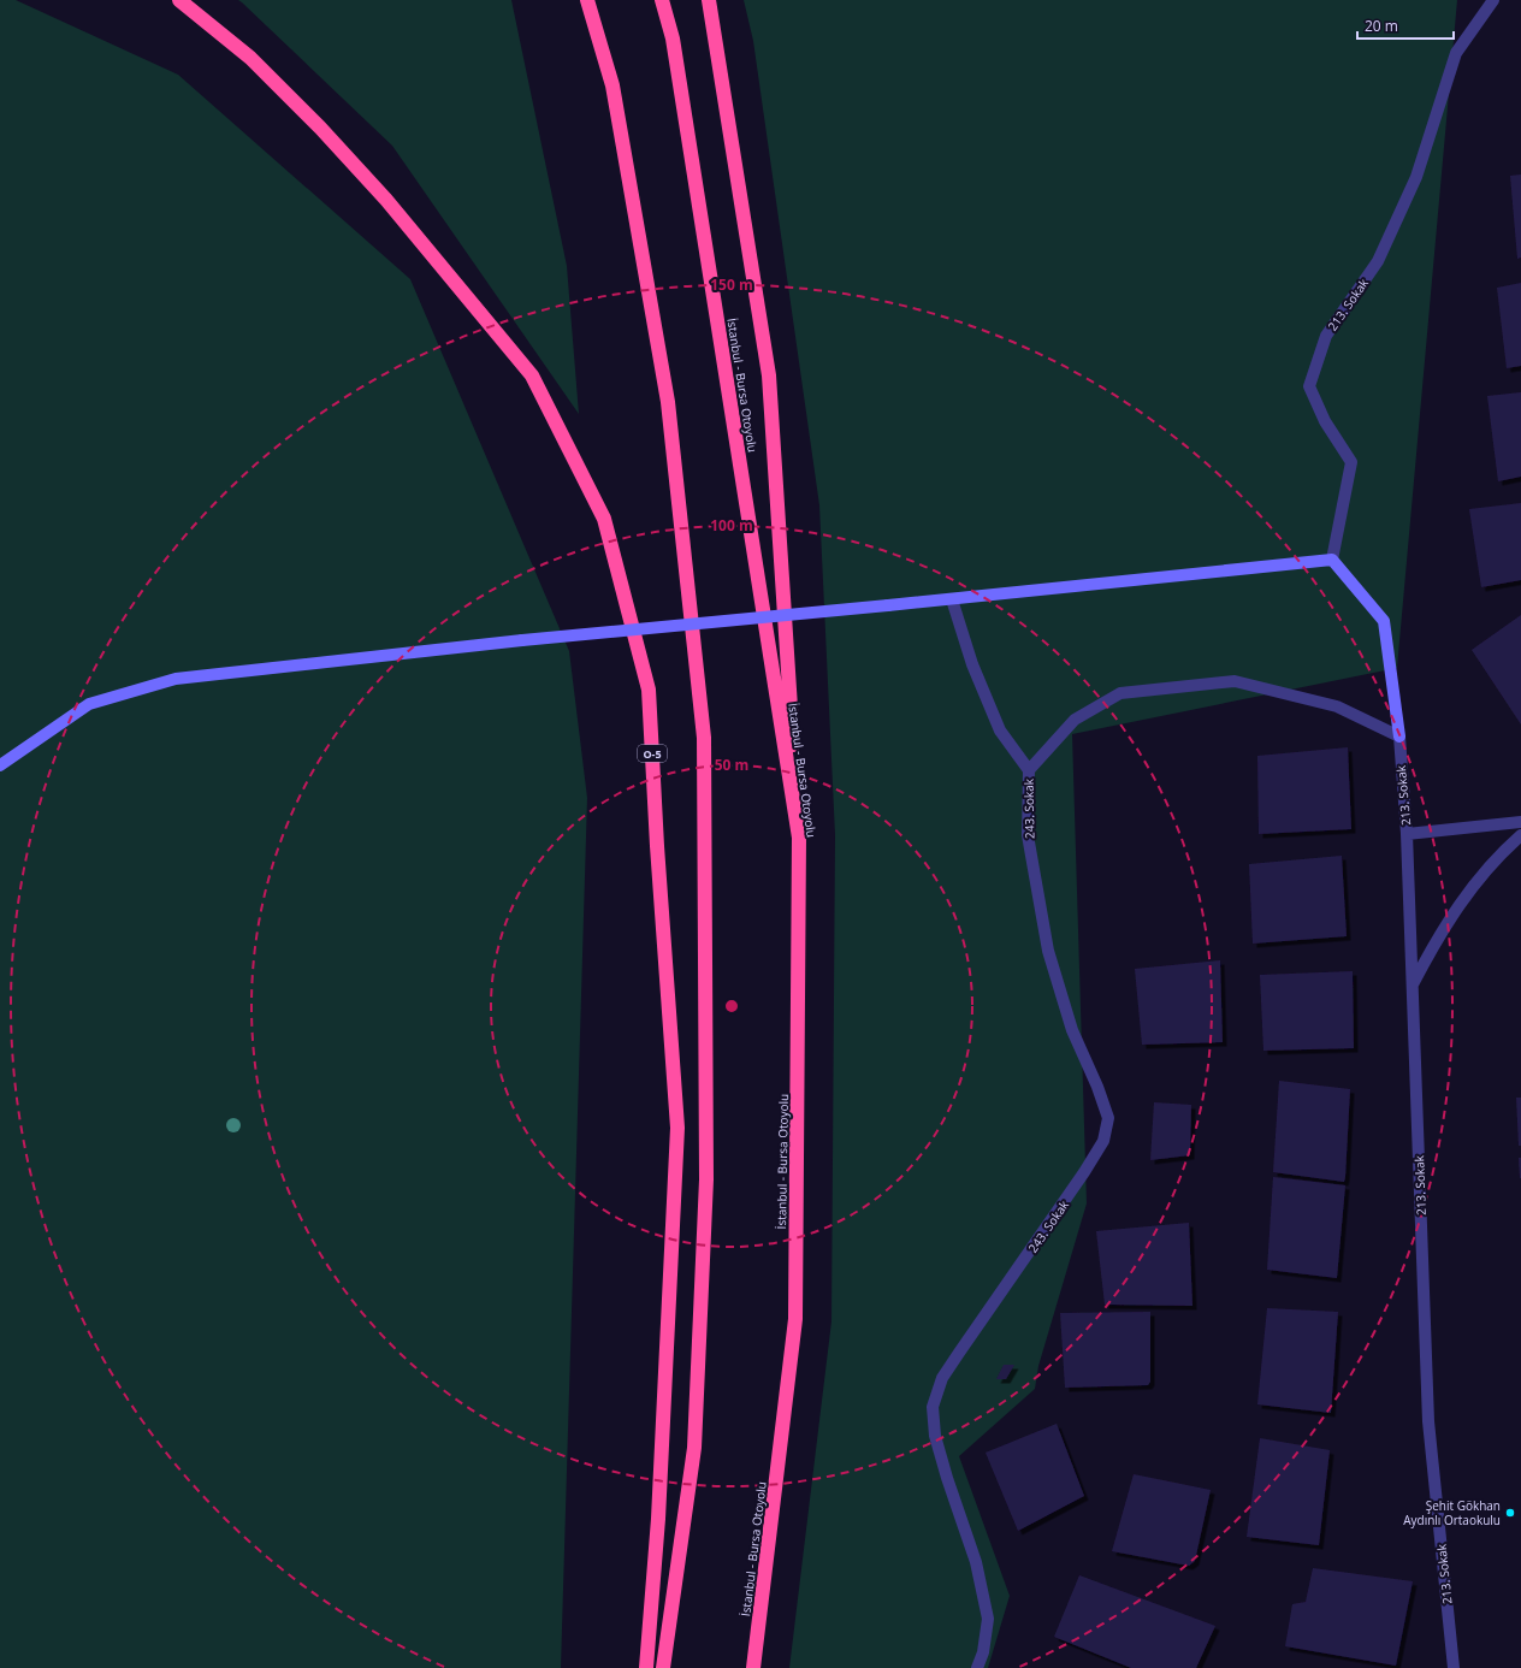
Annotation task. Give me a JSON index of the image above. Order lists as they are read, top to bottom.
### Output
{
  "streets": {
    "highway": ["İstanbul - Bursa Otoyolu", "O-5"],
    "street": ["213. Sokak", "243. Sokak"]
  },
  "places": ["Şehit Gökhan Aydınlı Ortaokulu"],
  "scale_bar": "20 m",
  "rings": ["150 m", "100 m", "50 m"]
}
